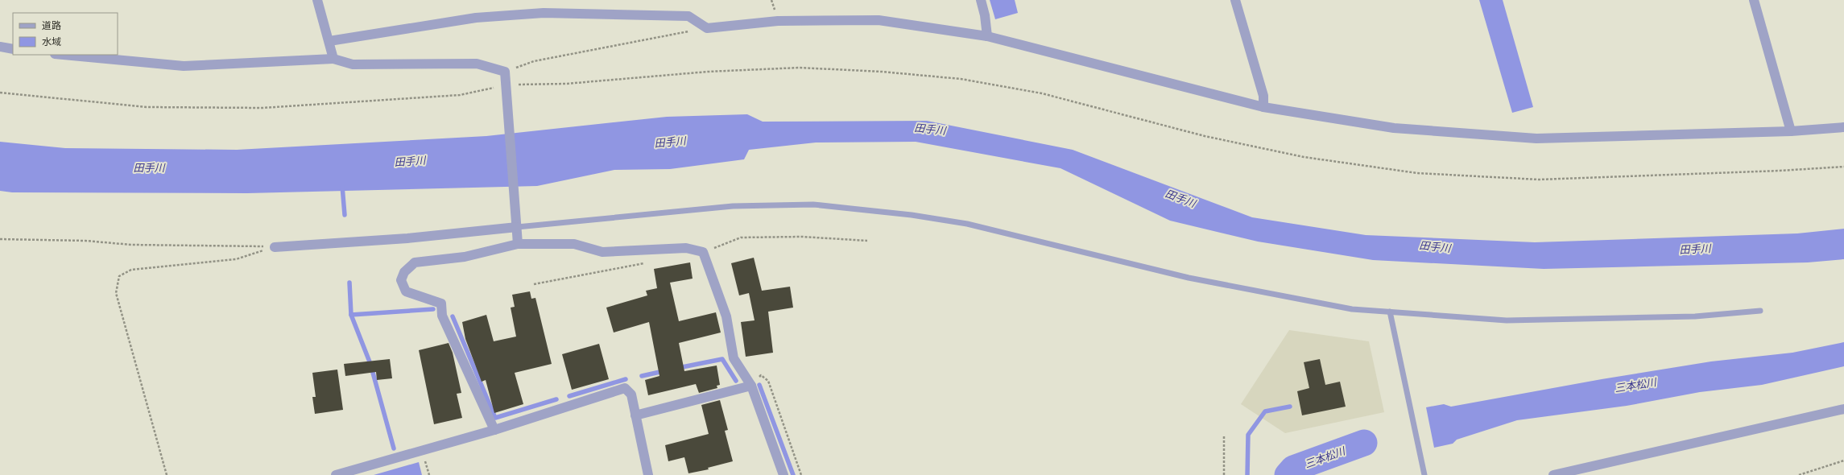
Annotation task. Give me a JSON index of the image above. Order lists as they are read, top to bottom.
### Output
{
  "water": ["田手川", "三本松川"],
  "legend": ["道路", "水域"]
}
